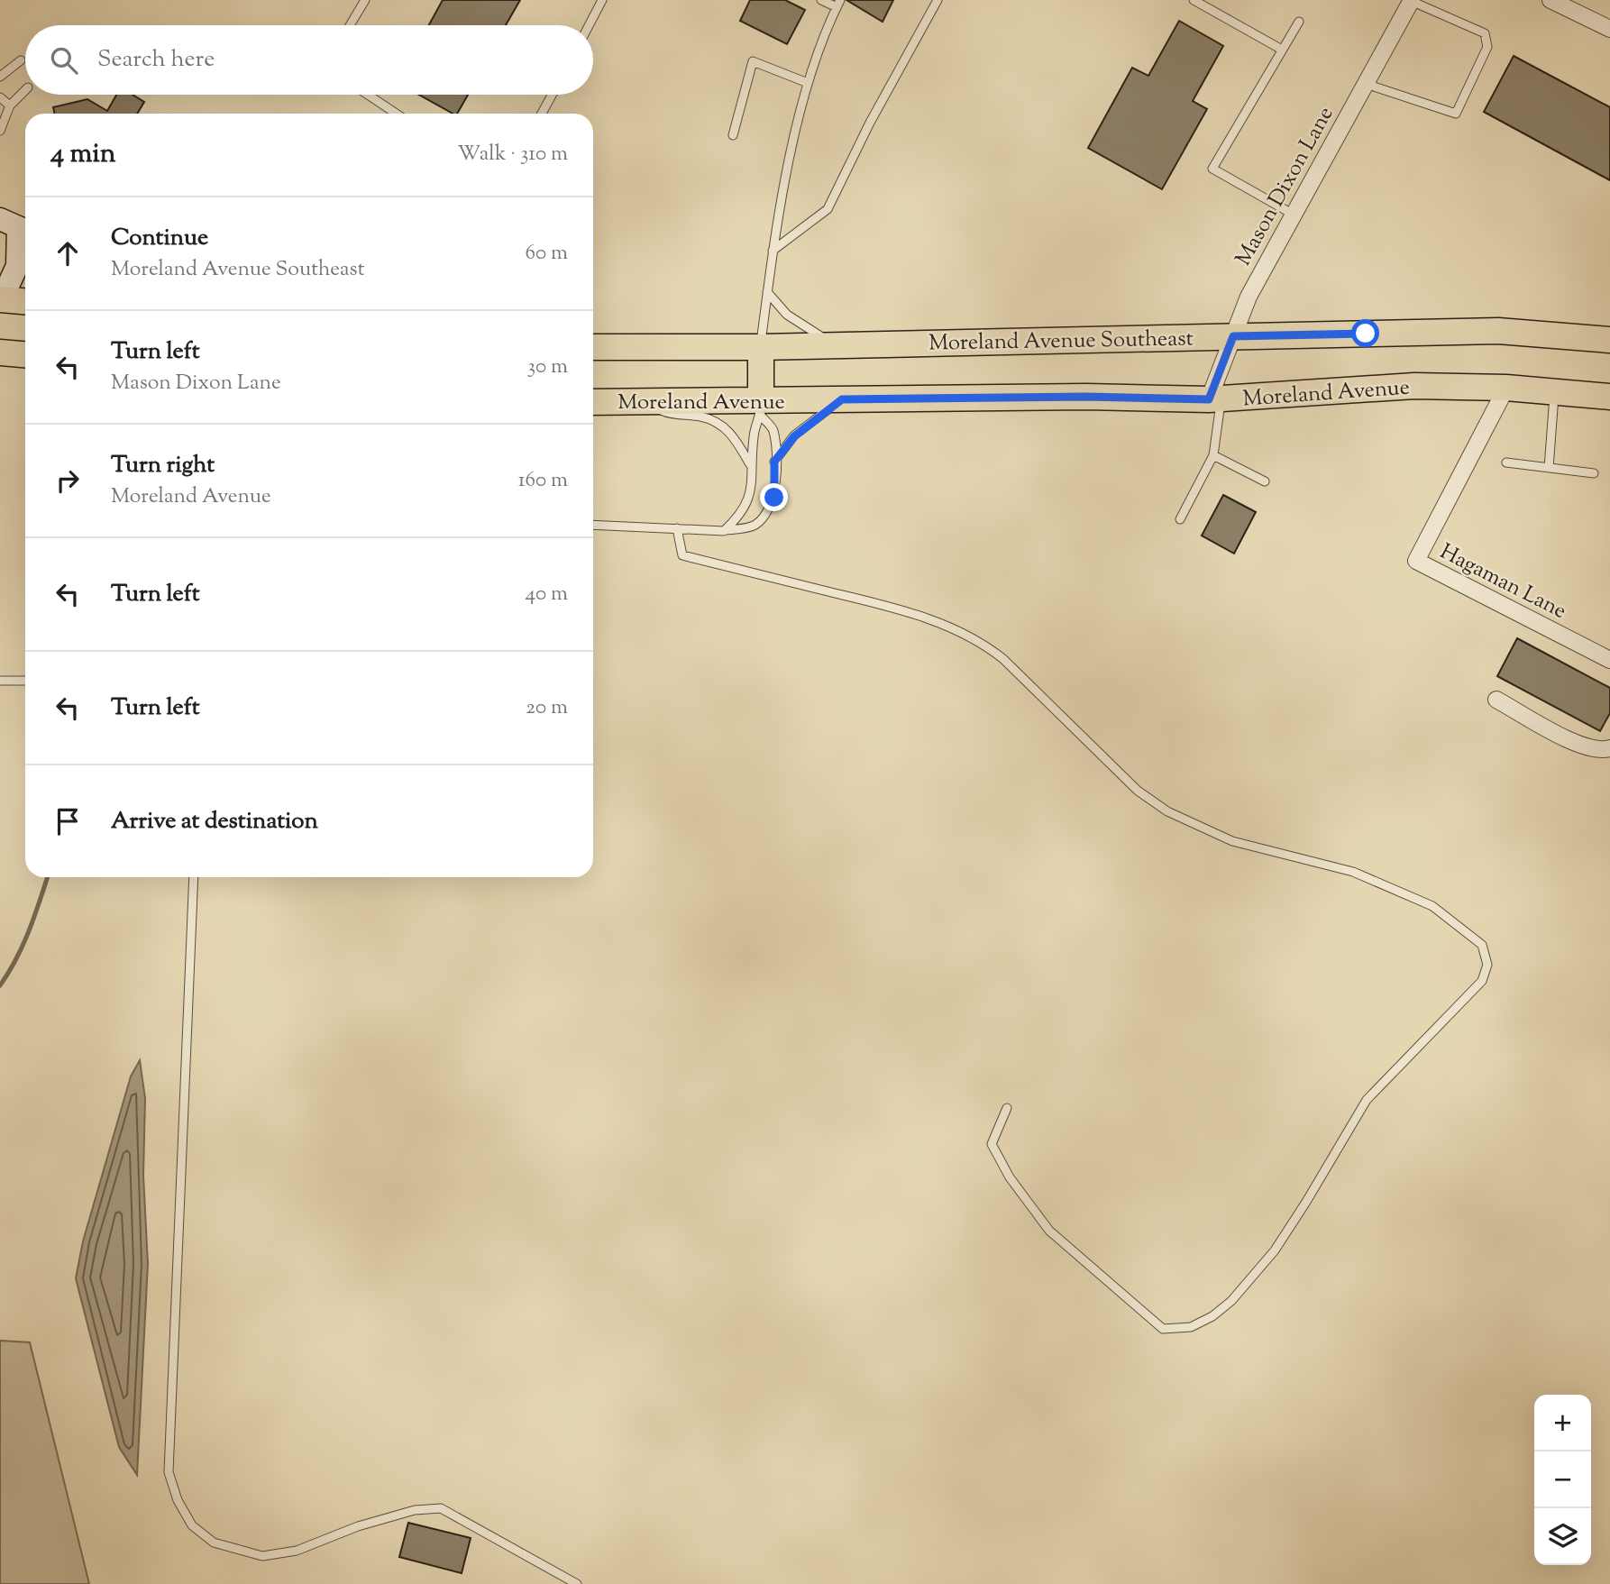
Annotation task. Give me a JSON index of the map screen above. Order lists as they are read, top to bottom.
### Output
{
  "streets": {
    "main road": ["Moreland Avenue Southeast", "Moreland Avenue"],
    "street": ["Mason Dixon Lane", "Hagaman Lane"]
  },
  "crossings": [
    ["Mason Dixon Lane", "Moreland Avenue Southeast"],
    ["Mason Dixon Lane", "Moreland Avenue"],
    ["Moreland Avenue", "Hagaman Lane"]
  ],
  "page": {
    "search": "Search here",
    "heading": ["4 min", "Walk · 310 m"],
    "list": [
      ["Continue", "Moreland Avenue Southeast", "60 m"],
      ["Turn left", "Mason Dixon Lane", "30 m"],
      ["Turn right", "Moreland Avenue", "160 m"],
      ["Turn left", "40 m"],
      ["Turn left", "20 m"],
      "Arrive at destination"
    ],
    "map_buttons": ["+", "−"]
  }
}
